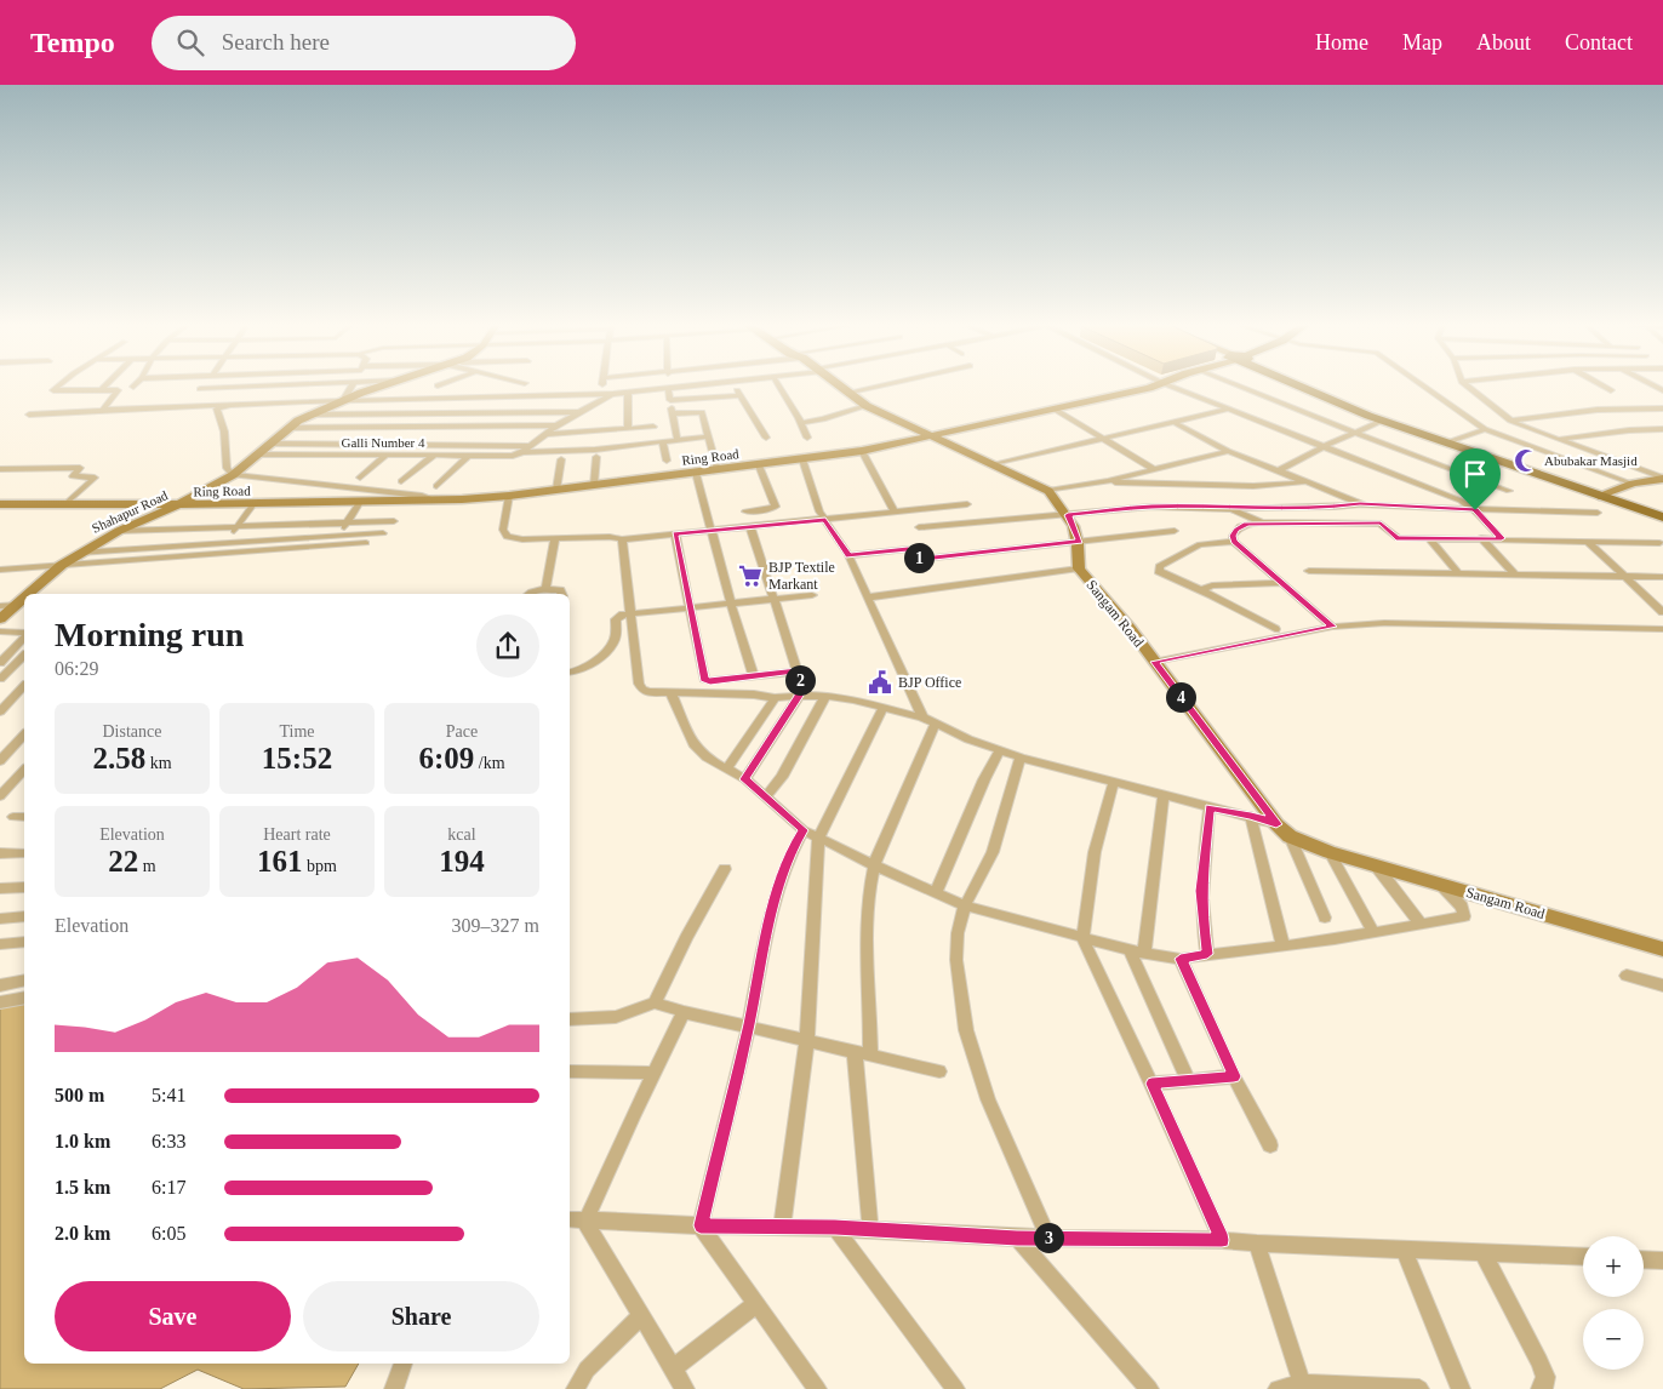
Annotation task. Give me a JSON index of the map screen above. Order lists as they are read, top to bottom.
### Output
{
  "streets": {
    "main road": ["Ring Road", "Shahapur Road", "Sangam Road"],
    "street": ["Galli Number 4"]
  },
  "crossings": [
    ["Galli Number 4", "Shahapur Road"],
    ["Ring Road", "Shahapur Road"],
    ["Ring Road", "Sangam Road"]
  ],
  "places": {
    "mosque": ["Abubakar Masjid"],
    "supermarket": ["BJP Textile Markant"],
    "public building": ["BJP Office"]
  },
  "page": {
    "header": "Tempo",
    "search": "Search here",
    "nav": [
      "Home",
      "Map",
      "About",
      "Contact"
    ],
    "pins": [
      "1",
      "2",
      "4",
      "3"
    ],
    "heading": ["Morning run", "06:29"],
    "stats": [
      ["Distance", "2.58 km"],
      ["Time", "15:52"],
      ["Pace", "6:09 /km"],
      ["Elevation", "22 m"],
      ["Heart rate", "161 bpm"],
      ["kcal", "194"]
    ],
    "chart": ["Elevation", "309–327 m"],
    "list": [
      {
        "name": "500 m",
        "note": "5:41"
      },
      {
        "name": "1.0 km",
        "note": "6:33"
      },
      {
        "name": "1.5 km",
        "note": "6:17"
      },
      {
        "name": "2.0 km",
        "note": "6:05"
      }
    ],
    "map_buttons": ["+", "−"],
    "buttons": ["Save", "Share"]
  }
}
